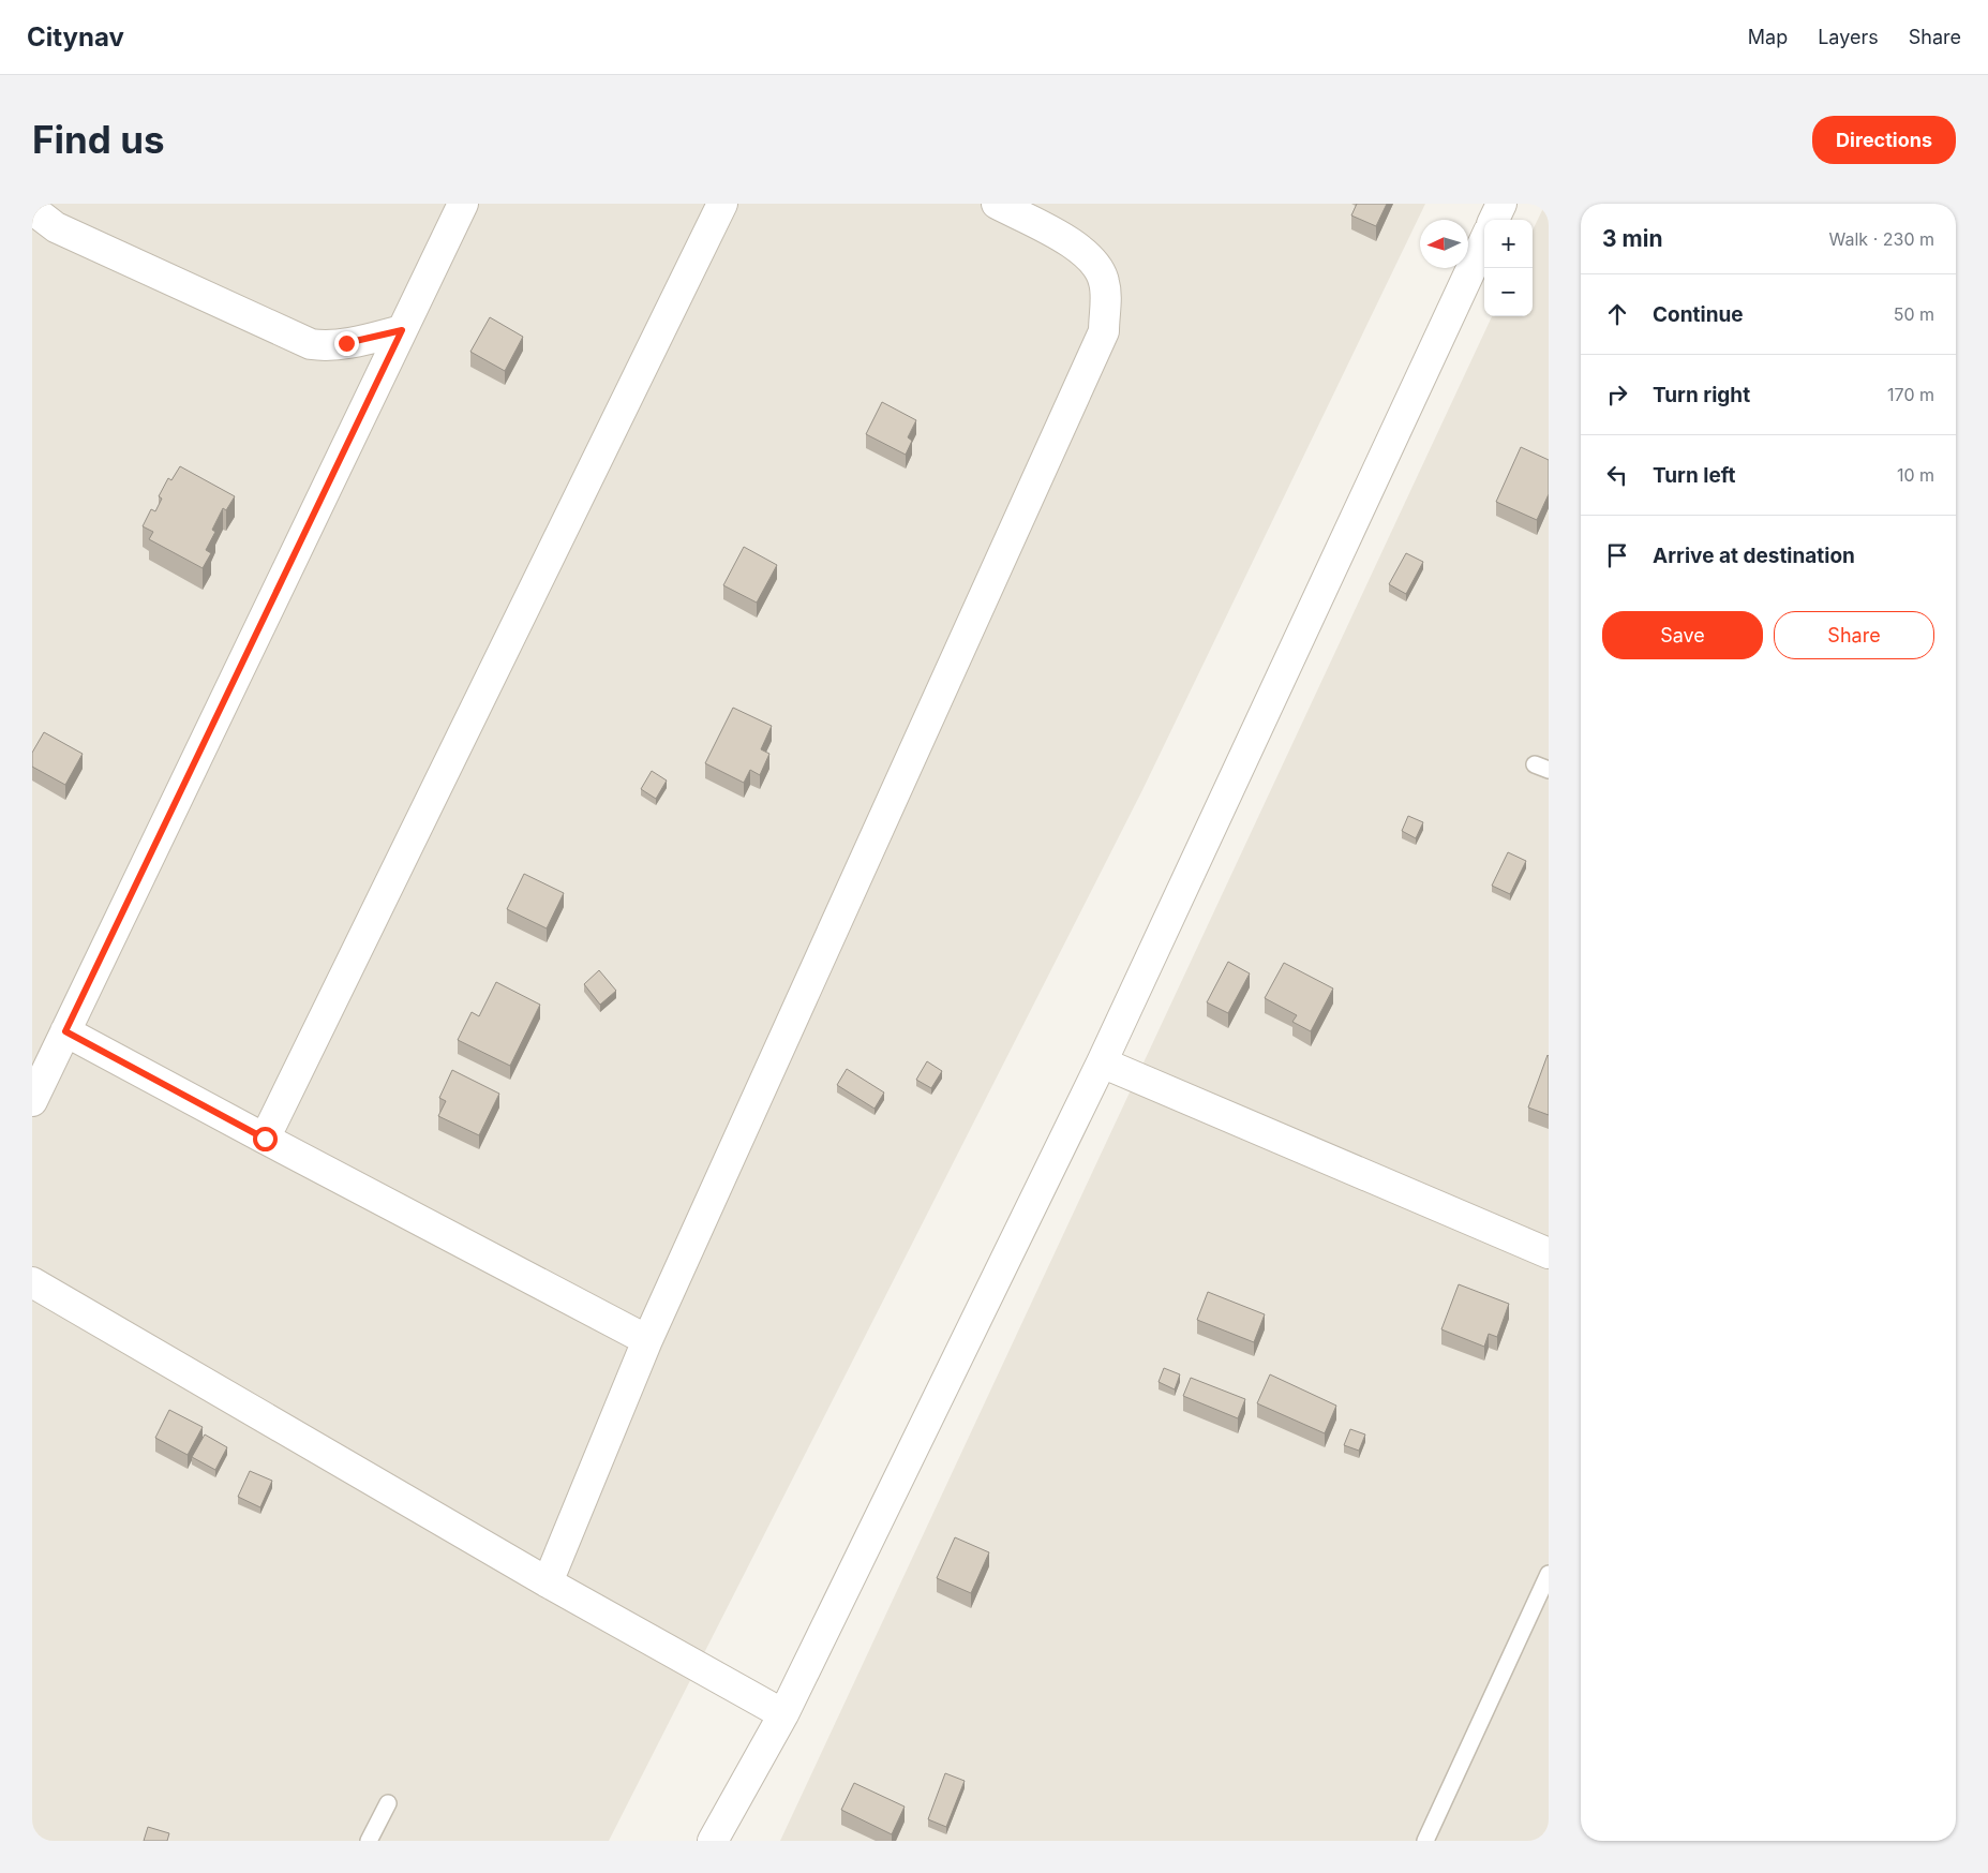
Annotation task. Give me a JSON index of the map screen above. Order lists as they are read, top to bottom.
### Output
{
  "north": "left",
  "page": {
    "header": "Citynav",
    "nav": ["Map", "Layers", "Share"],
    "buttons": [
      "Directions",
      ["Save", "Share"]
    ],
    "title": "Find us",
    "heading": ["3 min", "Walk · 230 m"],
    "map_buttons": ["+", "−"],
    "list": [
      ["Continue", "50 m"],
      ["Turn right", "170 m"],
      ["Turn left", "10 m"],
      "Arrive at destination"
    ]
  }
}
